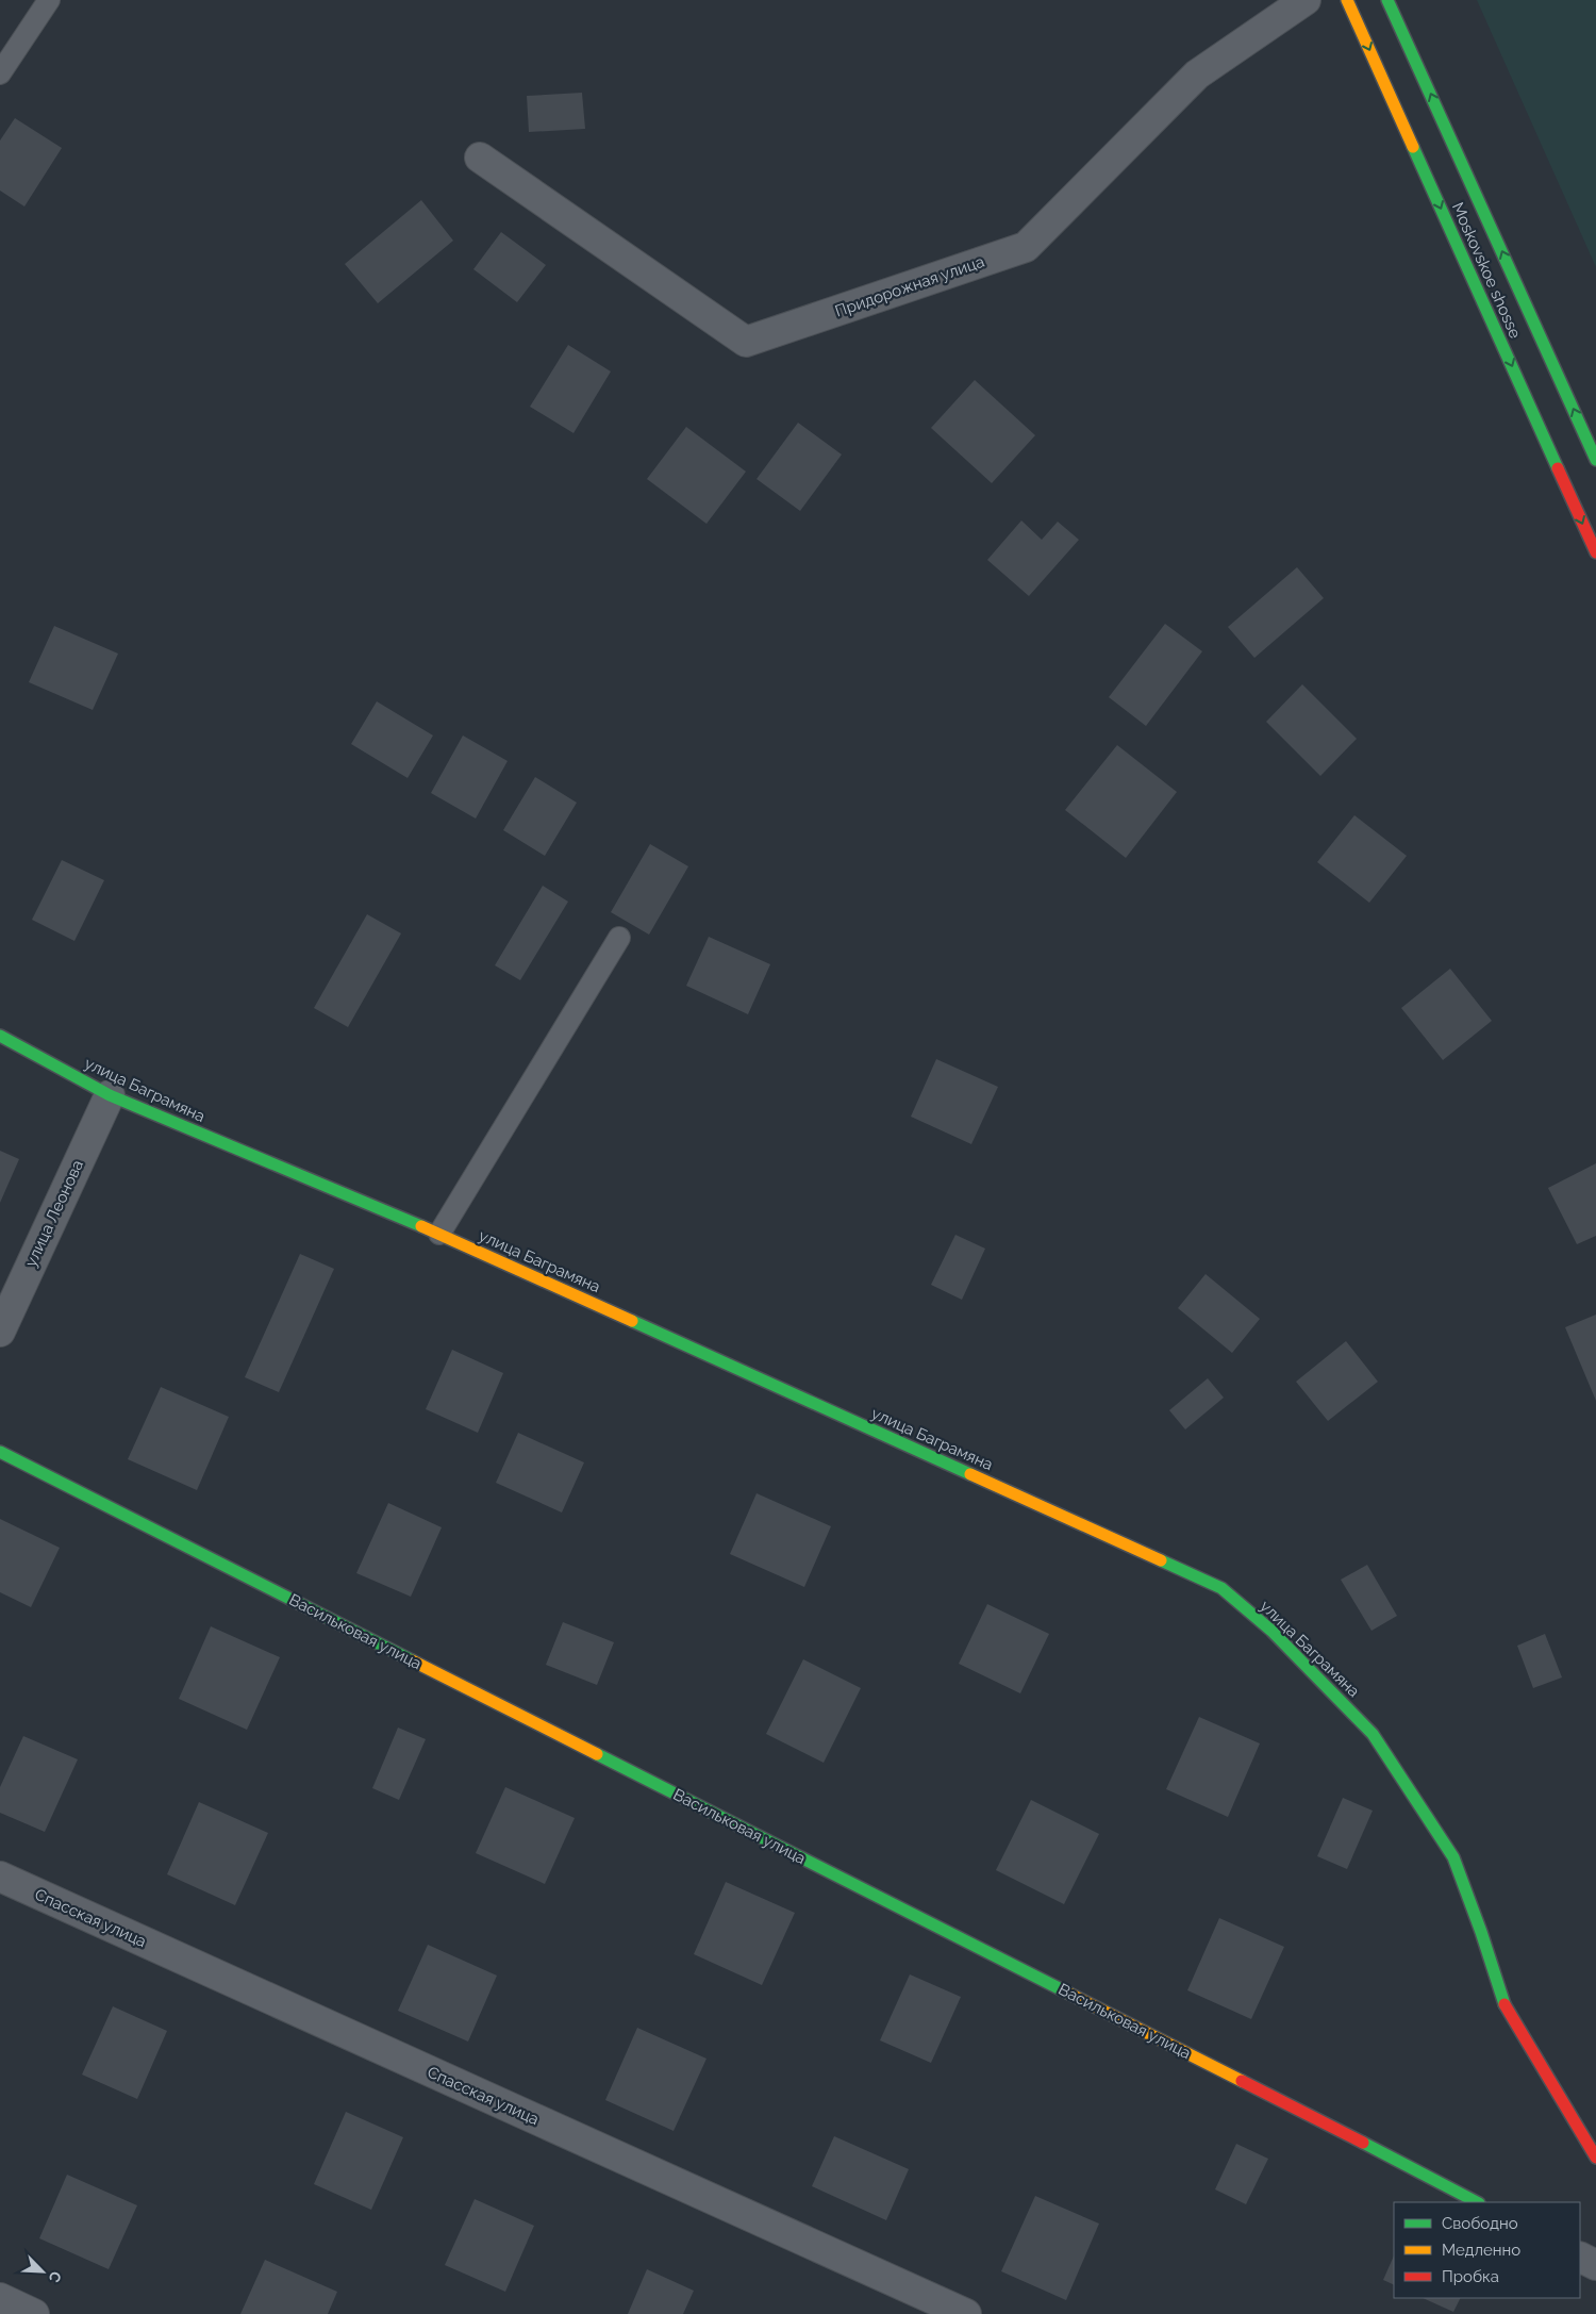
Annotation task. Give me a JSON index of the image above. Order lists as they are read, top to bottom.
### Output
{
  "streets": {
    "street": [
      "Moskovskoe shosse",
      "Придорожная улица",
      "улица Баграмяна",
      "улица Леонова",
      "Васильковая улица",
      "Спасская улица"
    ]
  },
  "crossings": [
    ["улица Баграмяна", "улица Леонова"]
  ],
  "legend": ["Свободно", "Медленно", "Пробка"],
  "north": "bottom right"
}
